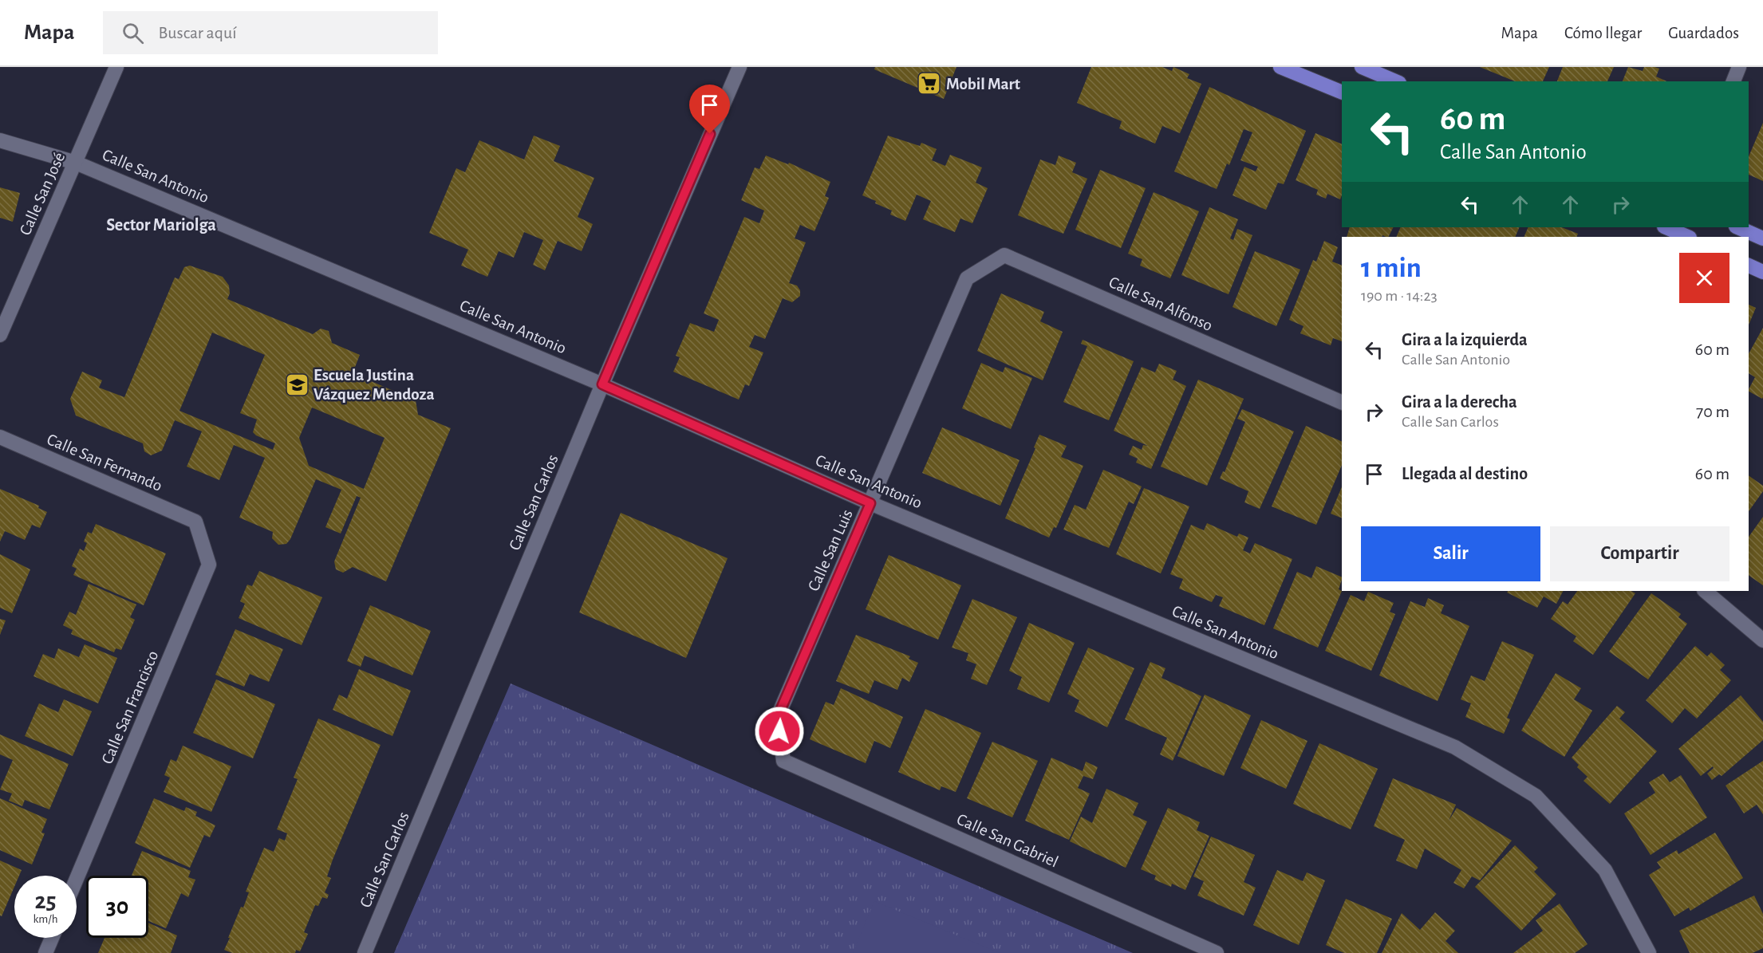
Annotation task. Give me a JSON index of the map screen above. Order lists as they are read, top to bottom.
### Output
{
  "streets": {
    "street": [
      "Calle San Antonio",
      "Calle San José",
      "Calle San Alfonso",
      "Calle San Fernando",
      "Calle San Carlos",
      "Calle San Luis",
      "Calle San Francisco",
      "Calle San Gabriel"
    ]
  },
  "crossings": [
    ["Calle San Antonio", "Calle San José"],
    ["Calle San Antonio", "Calle San Carlos"],
    ["Calle San Antonio", "Calle San Luis"],
    ["Calle San Alfonso", "Calle San Luis"],
    ["Calle San Fernando", "Calle San Francisco"],
    ["Calle San Luis", "Calle San Gabriel"]
  ],
  "districts": ["Sector Mariolga"],
  "places": {
    "supermarket": ["Mobil Mart"],
    "school or university": ["Escuela Justina Vázquez Mendoza"]
  },
  "page": {
    "header": "Mapa",
    "search": "Buscar aquí",
    "nav": ["Mapa", "Cómo llegar", "Guardados"],
    "turn": ["60 m", "Calle San Antonio"],
    "heading": ["1 min", "190 m · 14:23"],
    "list": [
      {
        "name": "Gira a la izquierda",
        "note": "Calle San Antonio",
        "value": "60 m"
      },
      {
        "name": "Gira a la derecha",
        "note": "Calle San Carlos",
        "value": "70 m"
      },
      {
        "name": "Llegada al destino",
        "value": "60 m"
      }
    ],
    "buttons": ["Salir", "Compartir"],
    "speed": "25 km/h",
    "limit": "30"
  }
}
